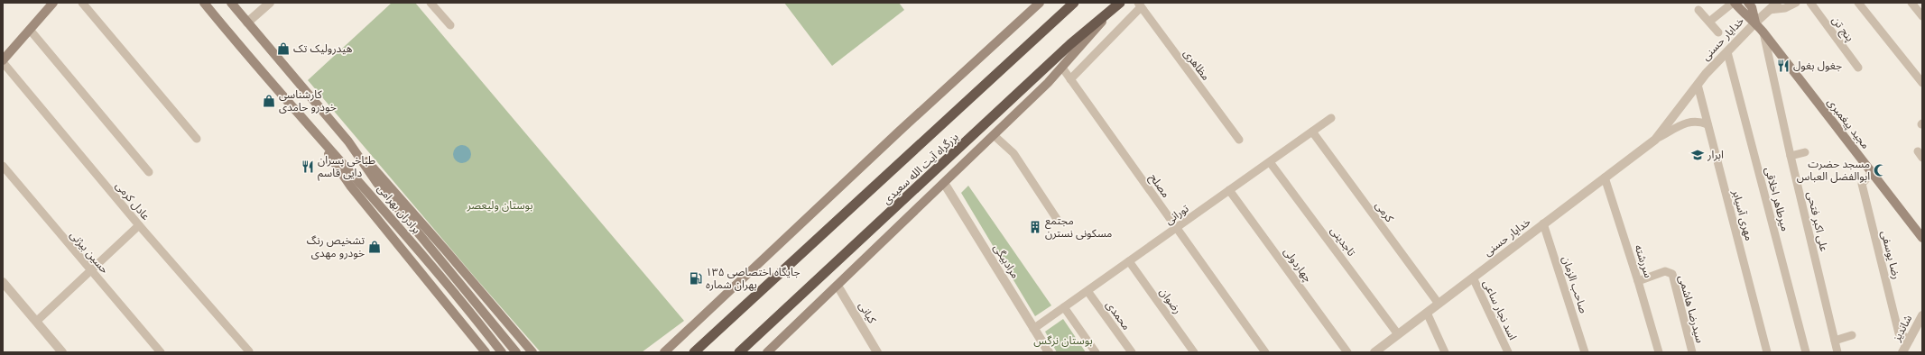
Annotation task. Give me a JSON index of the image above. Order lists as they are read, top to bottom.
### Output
{
  "streets": {
    "highway": ["بزرگراه آیت الله سعیدی"],
    "main road": ["مجید پیغمبری", "برادران بهرامی"],
    "street": [
      "پنج تن",
      "خدایار حسنی",
      "مظاهری",
      "مصلح",
      "میرطاهر اخلاقی",
      "عادل کرمی",
      "کرمی",
      "تورانی",
      "مهری آسیابر",
      "علی اکبر فتحی",
      "تاجدینی",
      "حسین بیژنی",
      "رضا یوسفی",
      "مرادبیگی",
      "سررشته",
      "چهاردولی",
      "صاحب الزمان",
      "رضوان",
      "سیدرضا هاشمی",
      "اسد نجار ساعی",
      "کیانی",
      "محمدی",
      "شاندیز"
    ]
  },
  "crossings": [
    ["خدایار حسنی", "مجید پیغمبری"],
    ["خدایار حسنی", "میرطاهر اخلاقی"],
    ["خدایار حسنی", "کرمی"],
    ["خدایار حسنی", "مهری آسیابر"],
    ["خدایار حسنی", "تاجدینی"],
    ["خدایار حسنی", "سررشته"],
    ["خدایار حسنی", "صاحب الزمان"],
    ["خدایار حسنی", "اسد نجار ساعی"],
    ["مجید پیغمبری", "علی اکبر فتحی"],
    ["مجید پیغمبری", "رضا یوسفی"],
    ["مصلح", "تورانی"],
    ["کرمی", "تورانی"],
    ["تورانی", "تاجدینی"],
    ["تورانی", "مرادبیگی"],
    ["تورانی", "چهاردولی"],
    ["تورانی", "رضوان"],
    ["تورانی", "محمدی"],
    ["رضا یوسفی", "شاندیز"],
    ["سررشته", "سیدرضا هاشمی"]
  ],
  "parks": ["بوستان ولیعصر", "بوستان نرگس"],
  "places": {
    "shop": ["هیدرولیک تک", "کارشناسی خودرو حامدی", "تشخیص رنگ خودرو مهدی"],
    "restaurant": ["جغول بغول", "طباخی پسران دایی قاسم"],
    "school or university": ["ابرار"],
    "mosque": ["مسجد حضرت ابوالفضل العباس"],
    "building": ["مجتمع مسکونی نسترن"],
    "fuel station": ["۱۳۵ جایگاه اختصاصی بهران شماره"]
  }
}
